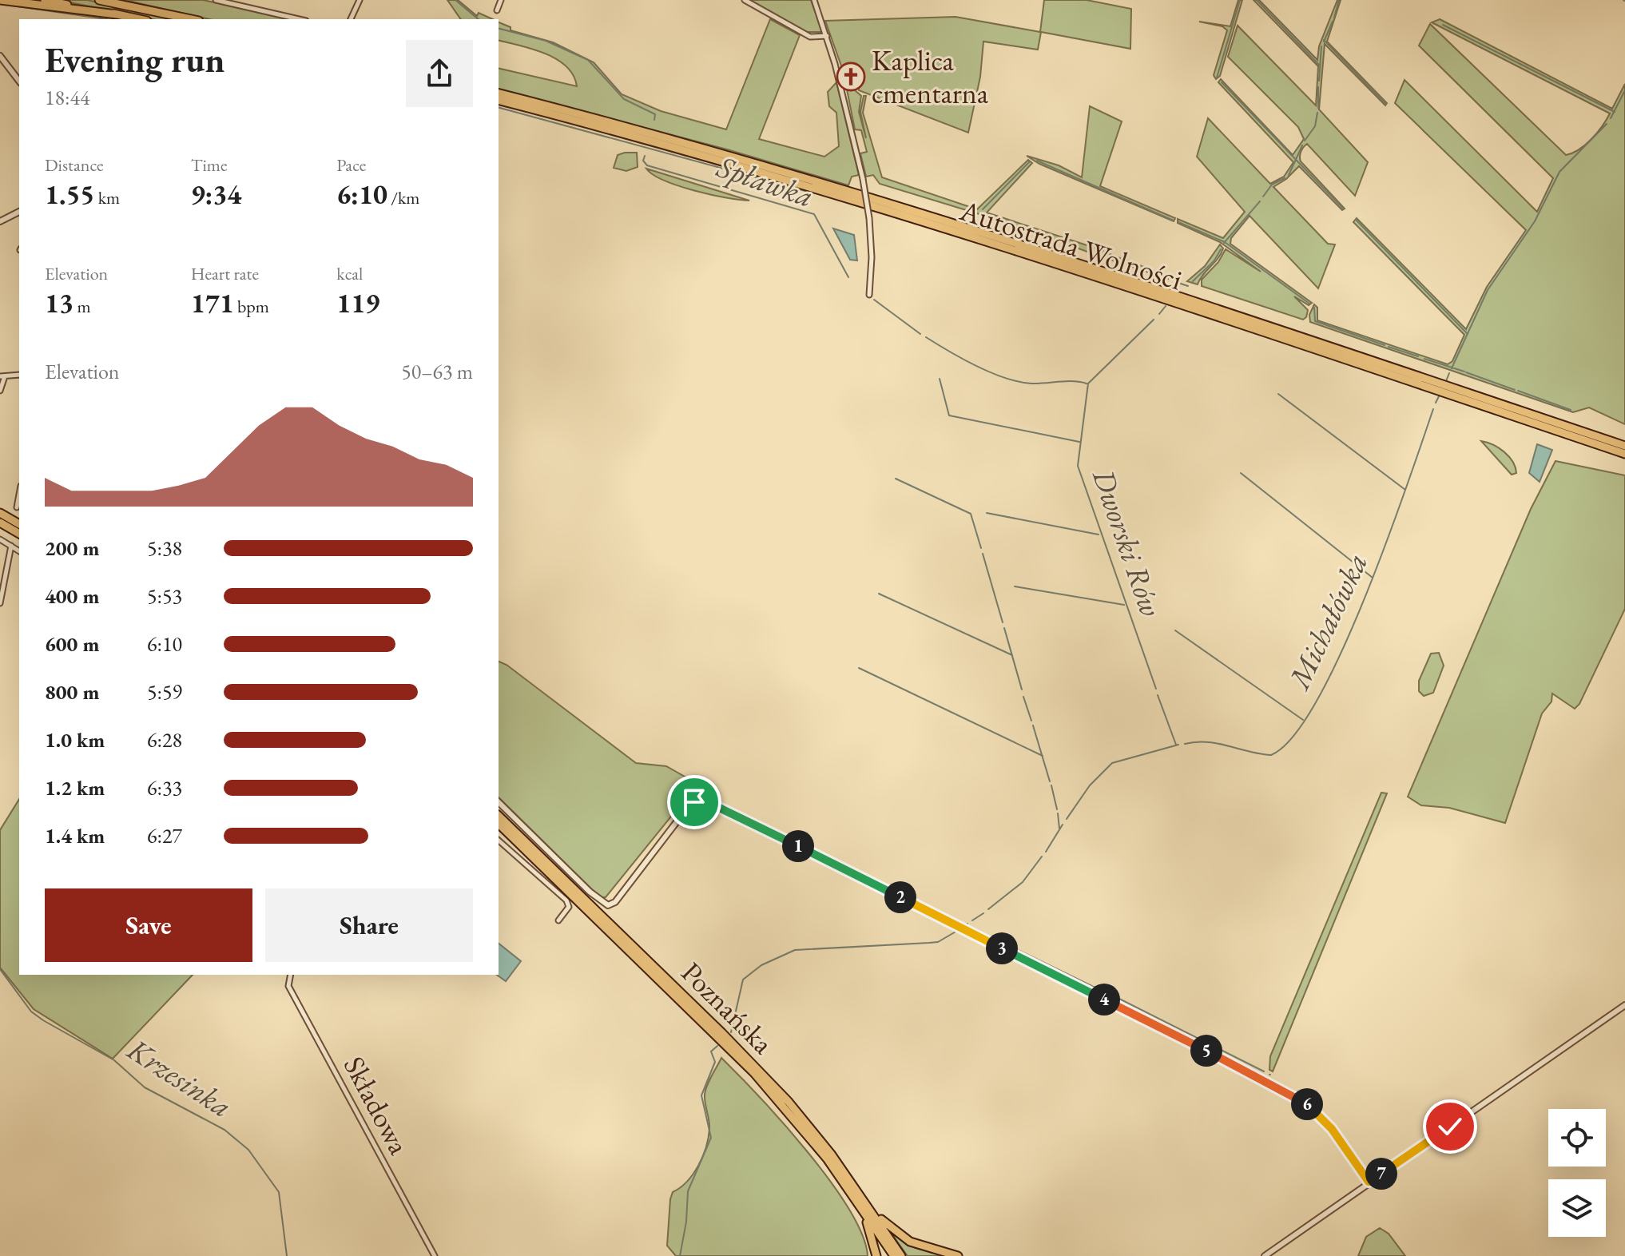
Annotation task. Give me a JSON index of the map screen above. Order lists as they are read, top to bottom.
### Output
{
  "streets": {
    "highway": ["Autostrada Wolności", "Poznańska"],
    "street": ["Składowa"]
  },
  "water": [
    "Spławka",
    "Dworski Rów",
    "Michałówka",
    "Krzesinka"
  ],
  "places": {
    "church": ["Kaplica cmentarna"]
  },
  "page": {
    "heading": ["Evening run", "18:44"],
    "stats": [
      ["Distance", "1.55 km"],
      ["Time", "9:34"],
      ["Pace", "6:10 /km"],
      ["Elevation", "13 m"],
      ["Heart rate", "171 bpm"],
      ["kcal", "119"]
    ],
    "chart": ["Elevation", "50–63 m"],
    "list": [
      {
        "name": "200 m",
        "note": "5:38"
      },
      {
        "name": "400 m",
        "note": "5:53"
      },
      {
        "name": "600 m",
        "note": "6:10"
      },
      {
        "name": "800 m",
        "note": "5:59"
      },
      {
        "name": "1.0 km",
        "note": "6:28"
      },
      {
        "name": "1.2 km",
        "note": "6:33"
      },
      {
        "name": "1.4 km",
        "note": "6:27"
      }
    ],
    "pins": [
      "1",
      "2",
      "3",
      "4",
      "5",
      "6",
      "7"
    ],
    "buttons": ["Save", "Share"]
  }
}
